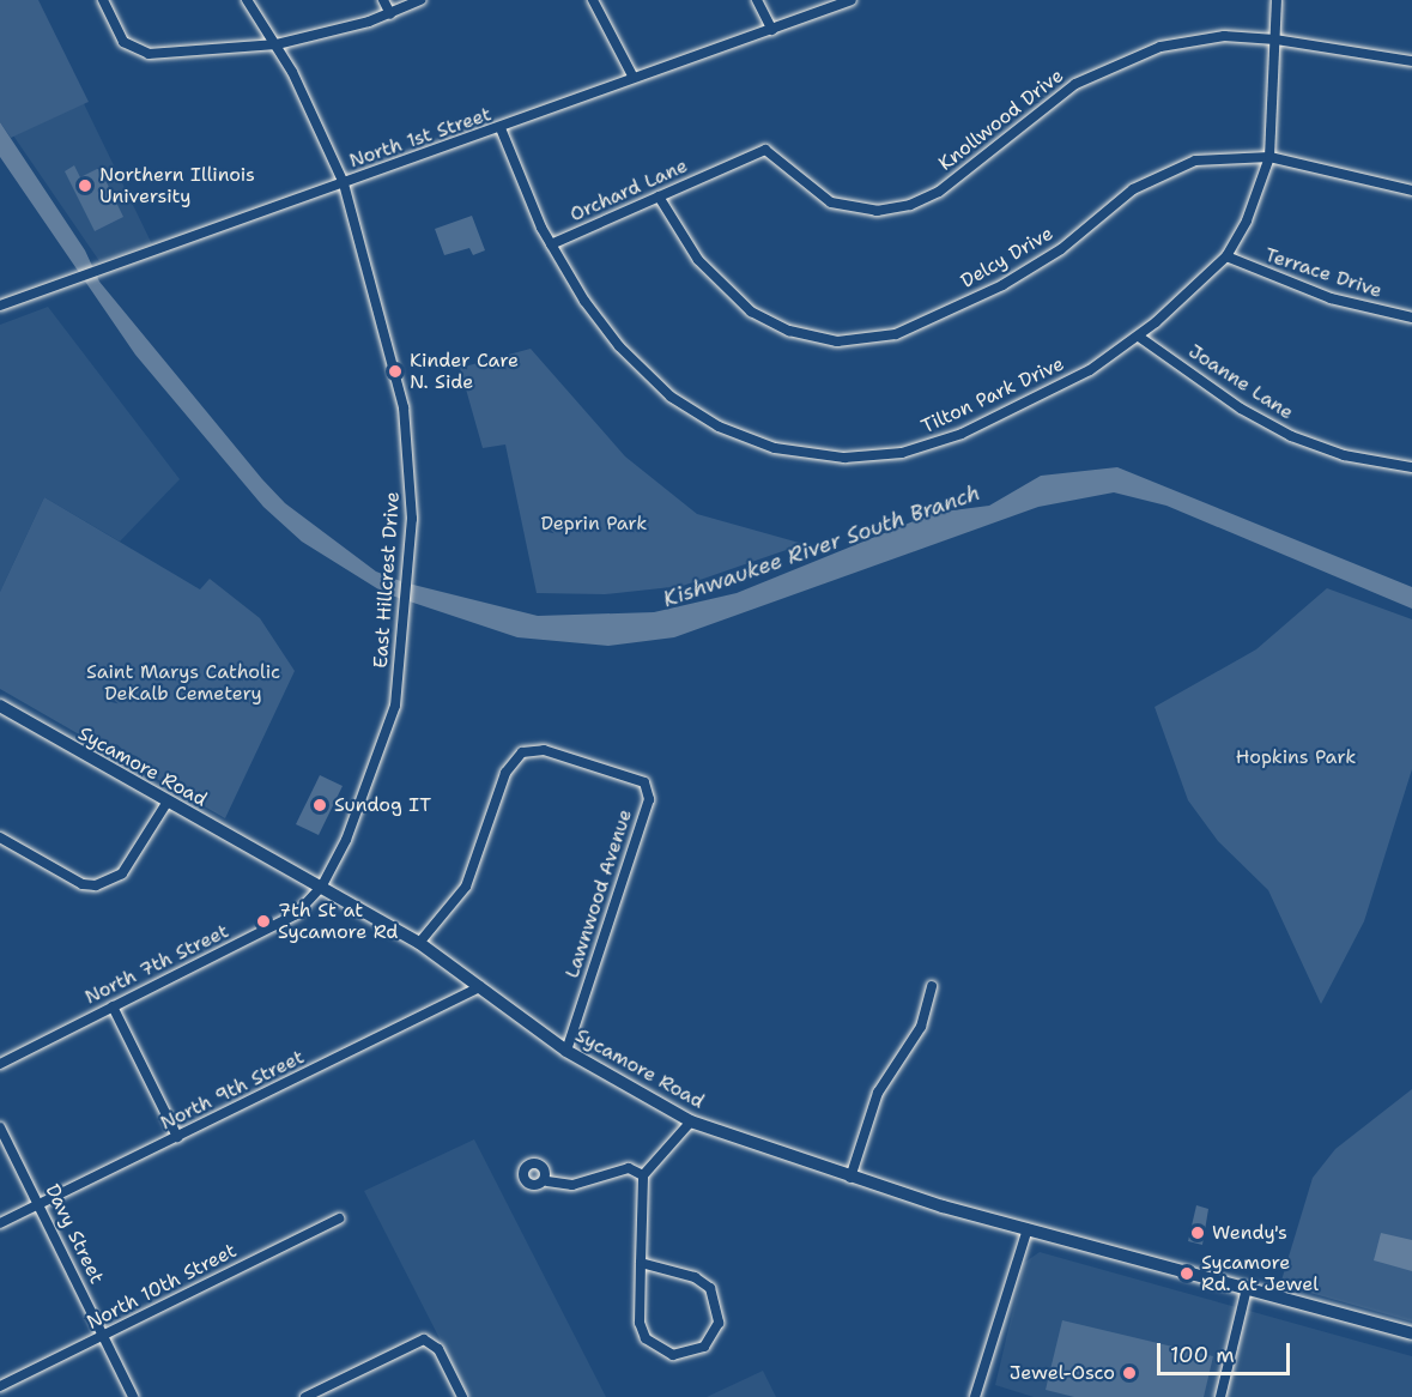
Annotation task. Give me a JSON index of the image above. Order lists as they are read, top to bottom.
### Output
{
  "streets": {
    "main road": ["Sycamore Road"],
    "street": [
      "Knollwood Drive",
      "North 1st Street",
      "Orchard Lane",
      "Delcy Drive",
      "Terrace Drive",
      "Joanne Lane",
      "Tilton Park Drive",
      "East Hillcrest Drive",
      "Lawnwood Avenue",
      "North 7th Street",
      "North 9th Street",
      "Davy Street",
      "North 10th Street"
    ]
  },
  "crossings": [
    ["Knollwood Drive", "Orchard Lane"],
    ["Knollwood Drive", "Tilton Park Drive"],
    ["North 1st Street", "Tilton Park Drive"],
    ["North 1st Street", "East Hillcrest Drive"],
    ["Orchard Lane", "Delcy Drive"],
    ["Orchard Lane", "Tilton Park Drive"],
    ["Delcy Drive", "Tilton Park Drive"],
    ["Terrace Drive", "Tilton Park Drive"],
    ["Joanne Lane", "Tilton Park Drive"],
    ["East Hillcrest Drive", "Sycamore Road"],
    ["East Hillcrest Drive", "North 7th Street"],
    ["Sycamore Road", "Lawnwood Avenue"],
    ["Sycamore Road", "North 7th Street"],
    ["Sycamore Road", "North 9th Street"],
    ["North 9th Street", "Davy Street"],
    ["Davy Street", "North 10th Street"]
  ],
  "water": ["Kishwaukee River South Branch"],
  "parks": ["Deprin Park", "Saint Marys Catholic DeKalb Cemetery", "Hopkins Park"],
  "places": [
    "Northern Illinois University",
    "Kinder Care N. Side",
    "Sundog IT",
    "7th St at Sycamore Rd",
    "Wendy's",
    "Sycamore Rd. at Jewel",
    "Jewel-Osco"
  ],
  "scale_bar": "100 m"
}
